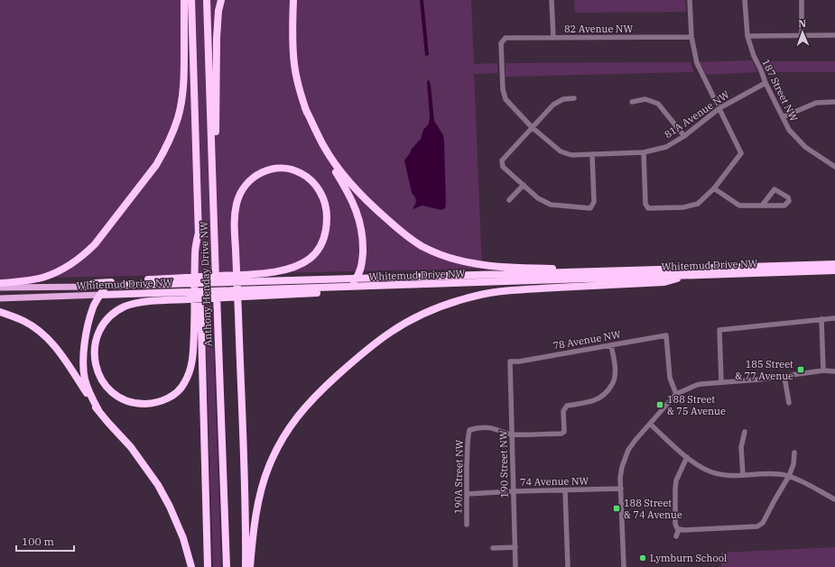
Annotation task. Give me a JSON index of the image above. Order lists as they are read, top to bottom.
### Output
{
  "streets": {
    "highway": ["Whitemud Drive NW", "Anthony Henday Drive NW"],
    "street": [
      "82 Avenue NW",
      "187 Street NW",
      "81A Avenue NW",
      "78 Avenue NW",
      "190 Street NW",
      "190A Street NW",
      "74 Avenue NW"
    ]
  },
  "crossings": [
    ["82 Avenue NW", "81A Avenue NW"],
    ["187 Street NW", "81A Avenue NW"],
    ["78 Avenue NW", "190 Street NW"],
    ["190 Street NW", "190A Street NW"],
    ["190 Street NW", "74 Avenue NW"],
    ["190A Street NW", "74 Avenue NW"]
  ],
  "places": {
    "transit": ["185 Street & 77 Avenue", "188 Street & 75 Avenue", "188 Street & 74 Avenue"],
    "other": ["Lymburn School"]
  },
  "scale_bar": "100 m",
  "north": "top"
}
